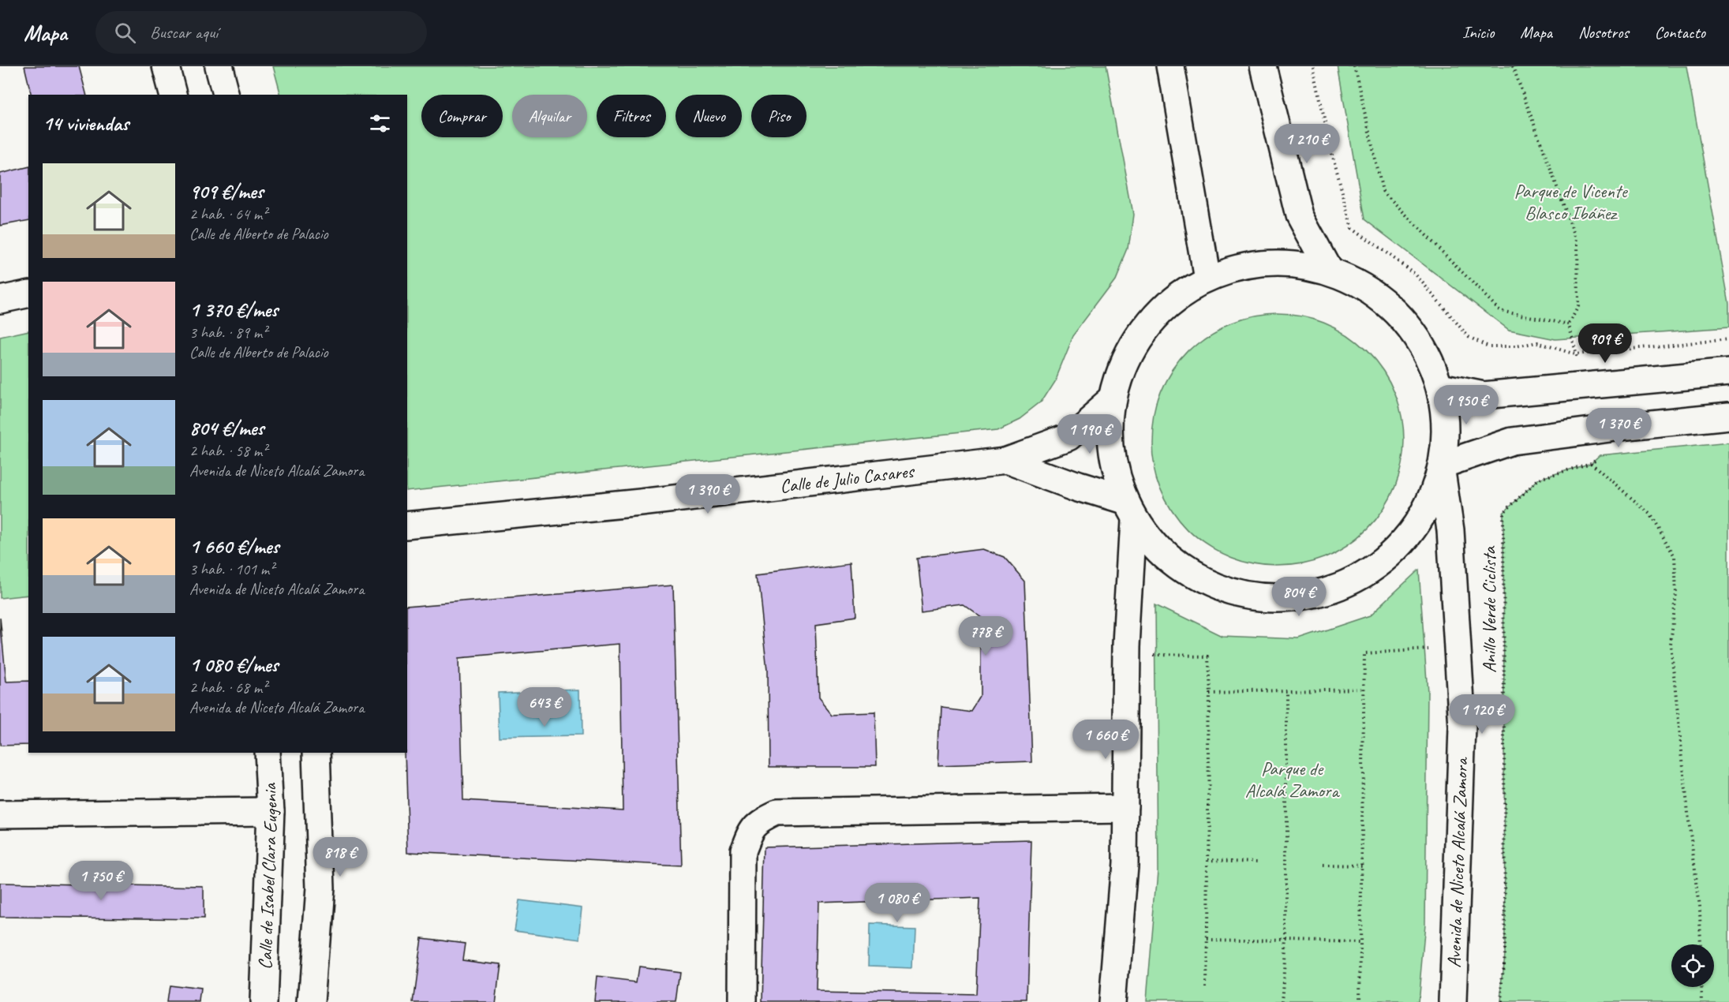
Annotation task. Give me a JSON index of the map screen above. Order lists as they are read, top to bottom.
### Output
{
  "streets": {
    "street": ["Calle de Julio Casares", "Avenida de Niceto Alcalá Zamora", "Calle de Isabel Clara Eugenia"],
    "path": ["Anillo Verde Ciclista"]
  },
  "parks": ["Parque de Vicente Blasco Ibáñez", "Parque de Alcalá Zamora"],
  "page": {
    "header": "Mapa",
    "search": "Buscar aquí",
    "nav": [
      "Inicio",
      "Mapa",
      "Nosotros",
      "Contacto"
    ],
    "chip": [
      "Comprar",
      "Alquilar",
      "Filtros",
      "Nuevo",
      "Piso"
    ],
    "heading": "14 viviendas",
    "price": [
      "1 210 €",
      "909 €",
      "1 950 €",
      "1 370 €",
      "1 190 €",
      "1 390 €",
      "804 €",
      "778 €",
      "643 €",
      "1 120 €",
      "1 660 €",
      "818 €",
      "1 750 €",
      "1 080 €"
    ],
    "list": [
      {
        "name": "909 €/mes",
        "note": "2 hab. · 64 m² · Calle de Alberto de Palacio"
      },
      {
        "name": "1 370 €/mes",
        "note": "3 hab. · 89 m² · Calle de Alberto de Palacio"
      },
      {
        "name": "804 €/mes",
        "note": "2 hab. · 58 m² · Avenida de Niceto Alcalá Zamora"
      },
      {
        "name": "1 660 €/mes",
        "note": "3 hab. · 101 m² · Avenida de Niceto Alcalá Zamora"
      },
      {
        "name": "1 080 €/mes",
        "note": "2 hab. · 68 m² · Avenida de Niceto Alcalá Zamora"
      }
    ]
  }
}
